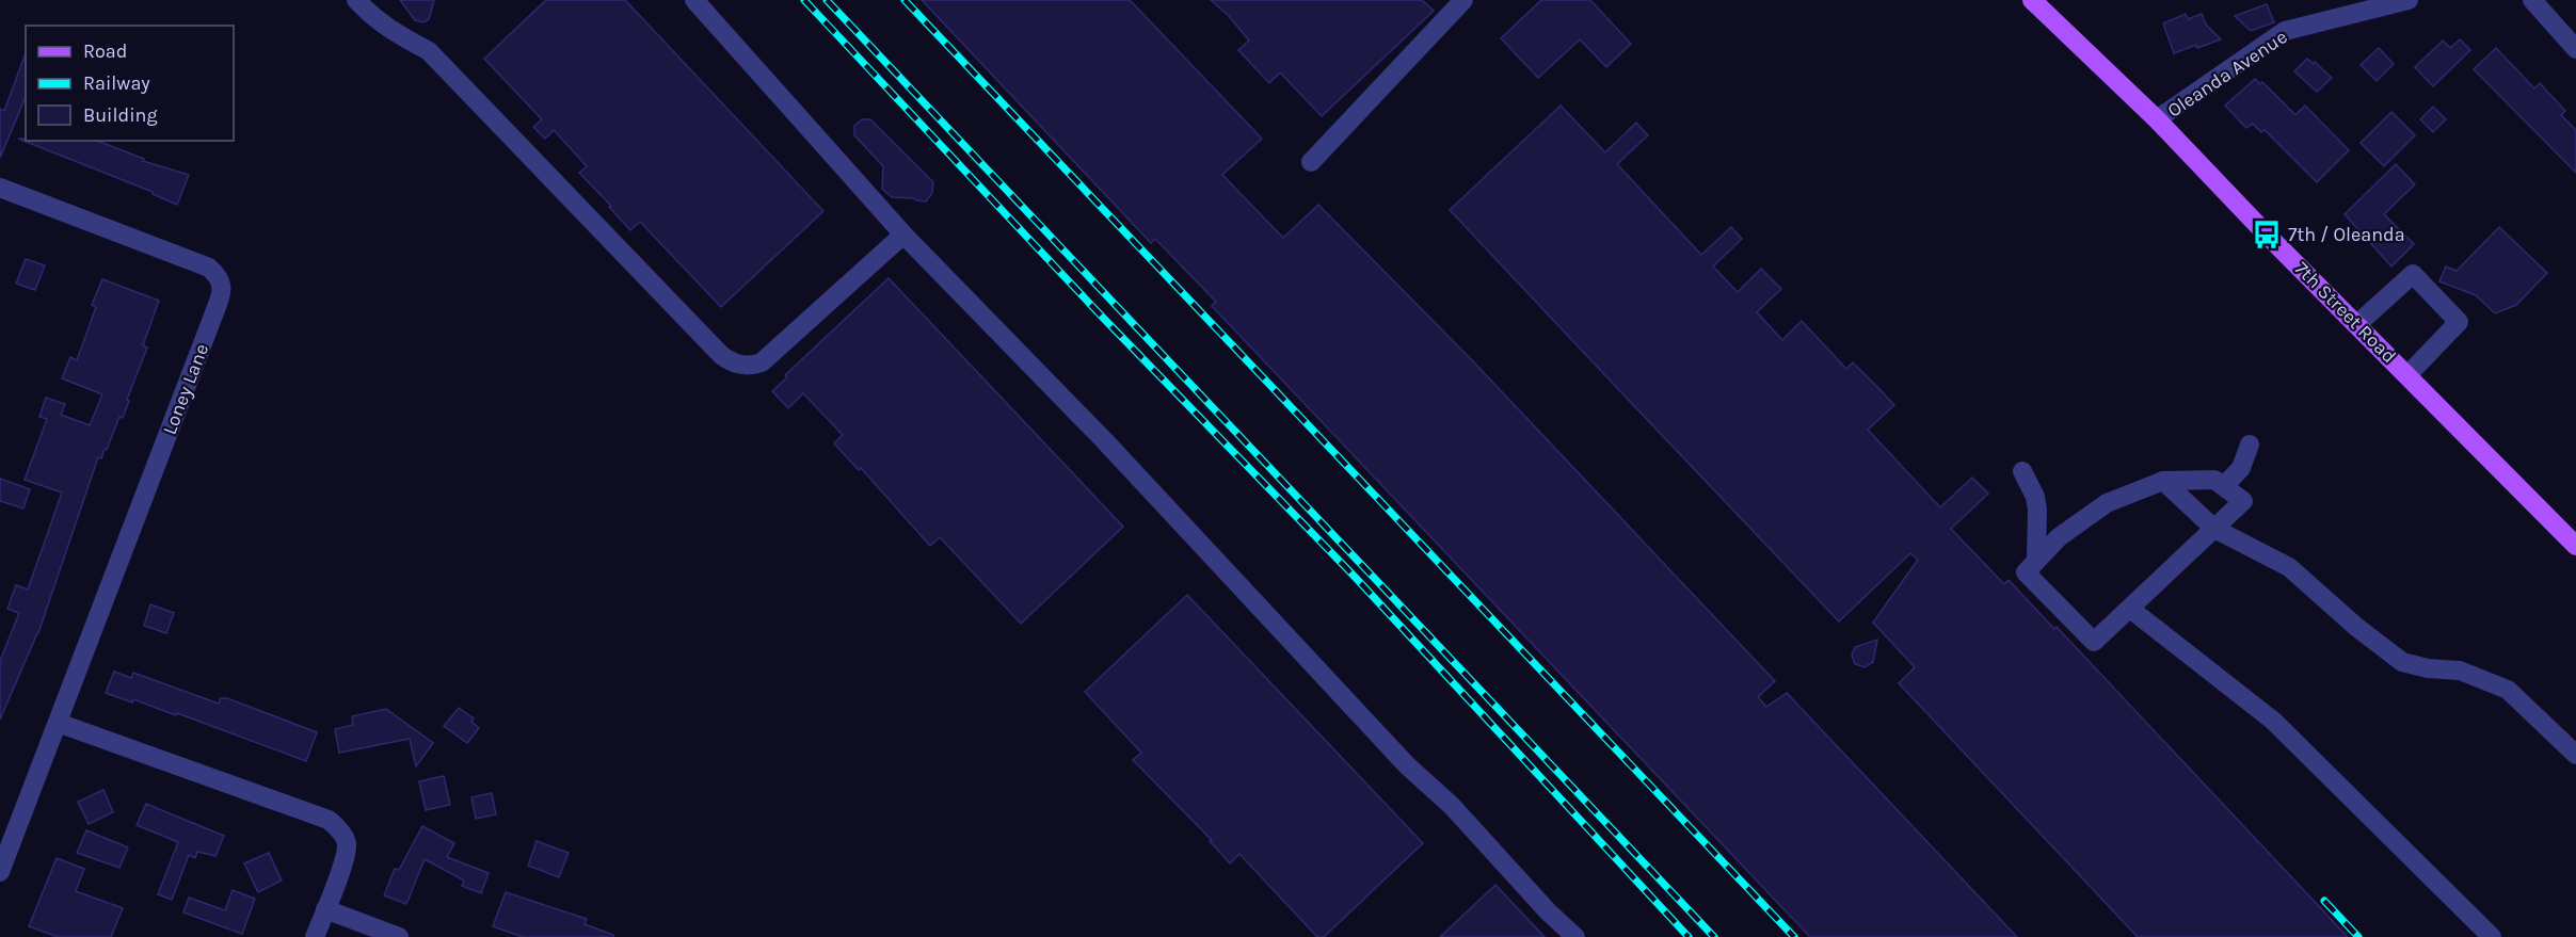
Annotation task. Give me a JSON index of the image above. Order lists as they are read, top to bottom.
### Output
{
  "streets": {
    "main road": ["7th Street Road"],
    "street": ["Oleanda Avenue", "Loney Lane"]
  },
  "crossings": [
    ["Oleanda Avenue", "7th Street Road"]
  ],
  "places": {
    "bus stop": ["7th / Oleanda"]
  },
  "legend": ["Road", "Railway", "Building"]
}
